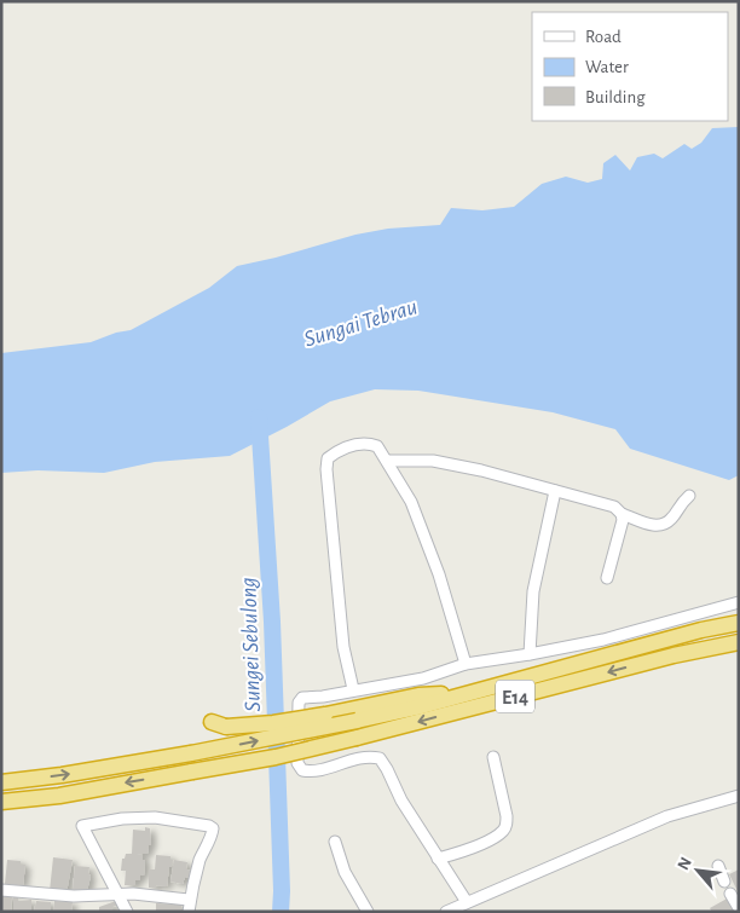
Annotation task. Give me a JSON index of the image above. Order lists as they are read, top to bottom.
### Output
{
  "streets": {
    "highway": ["E14"]
  },
  "water": ["Sungai Tebrau", "Sungei Sebulong"],
  "legend": ["Road", "Water", "Building"],
  "north": "top left"
}
